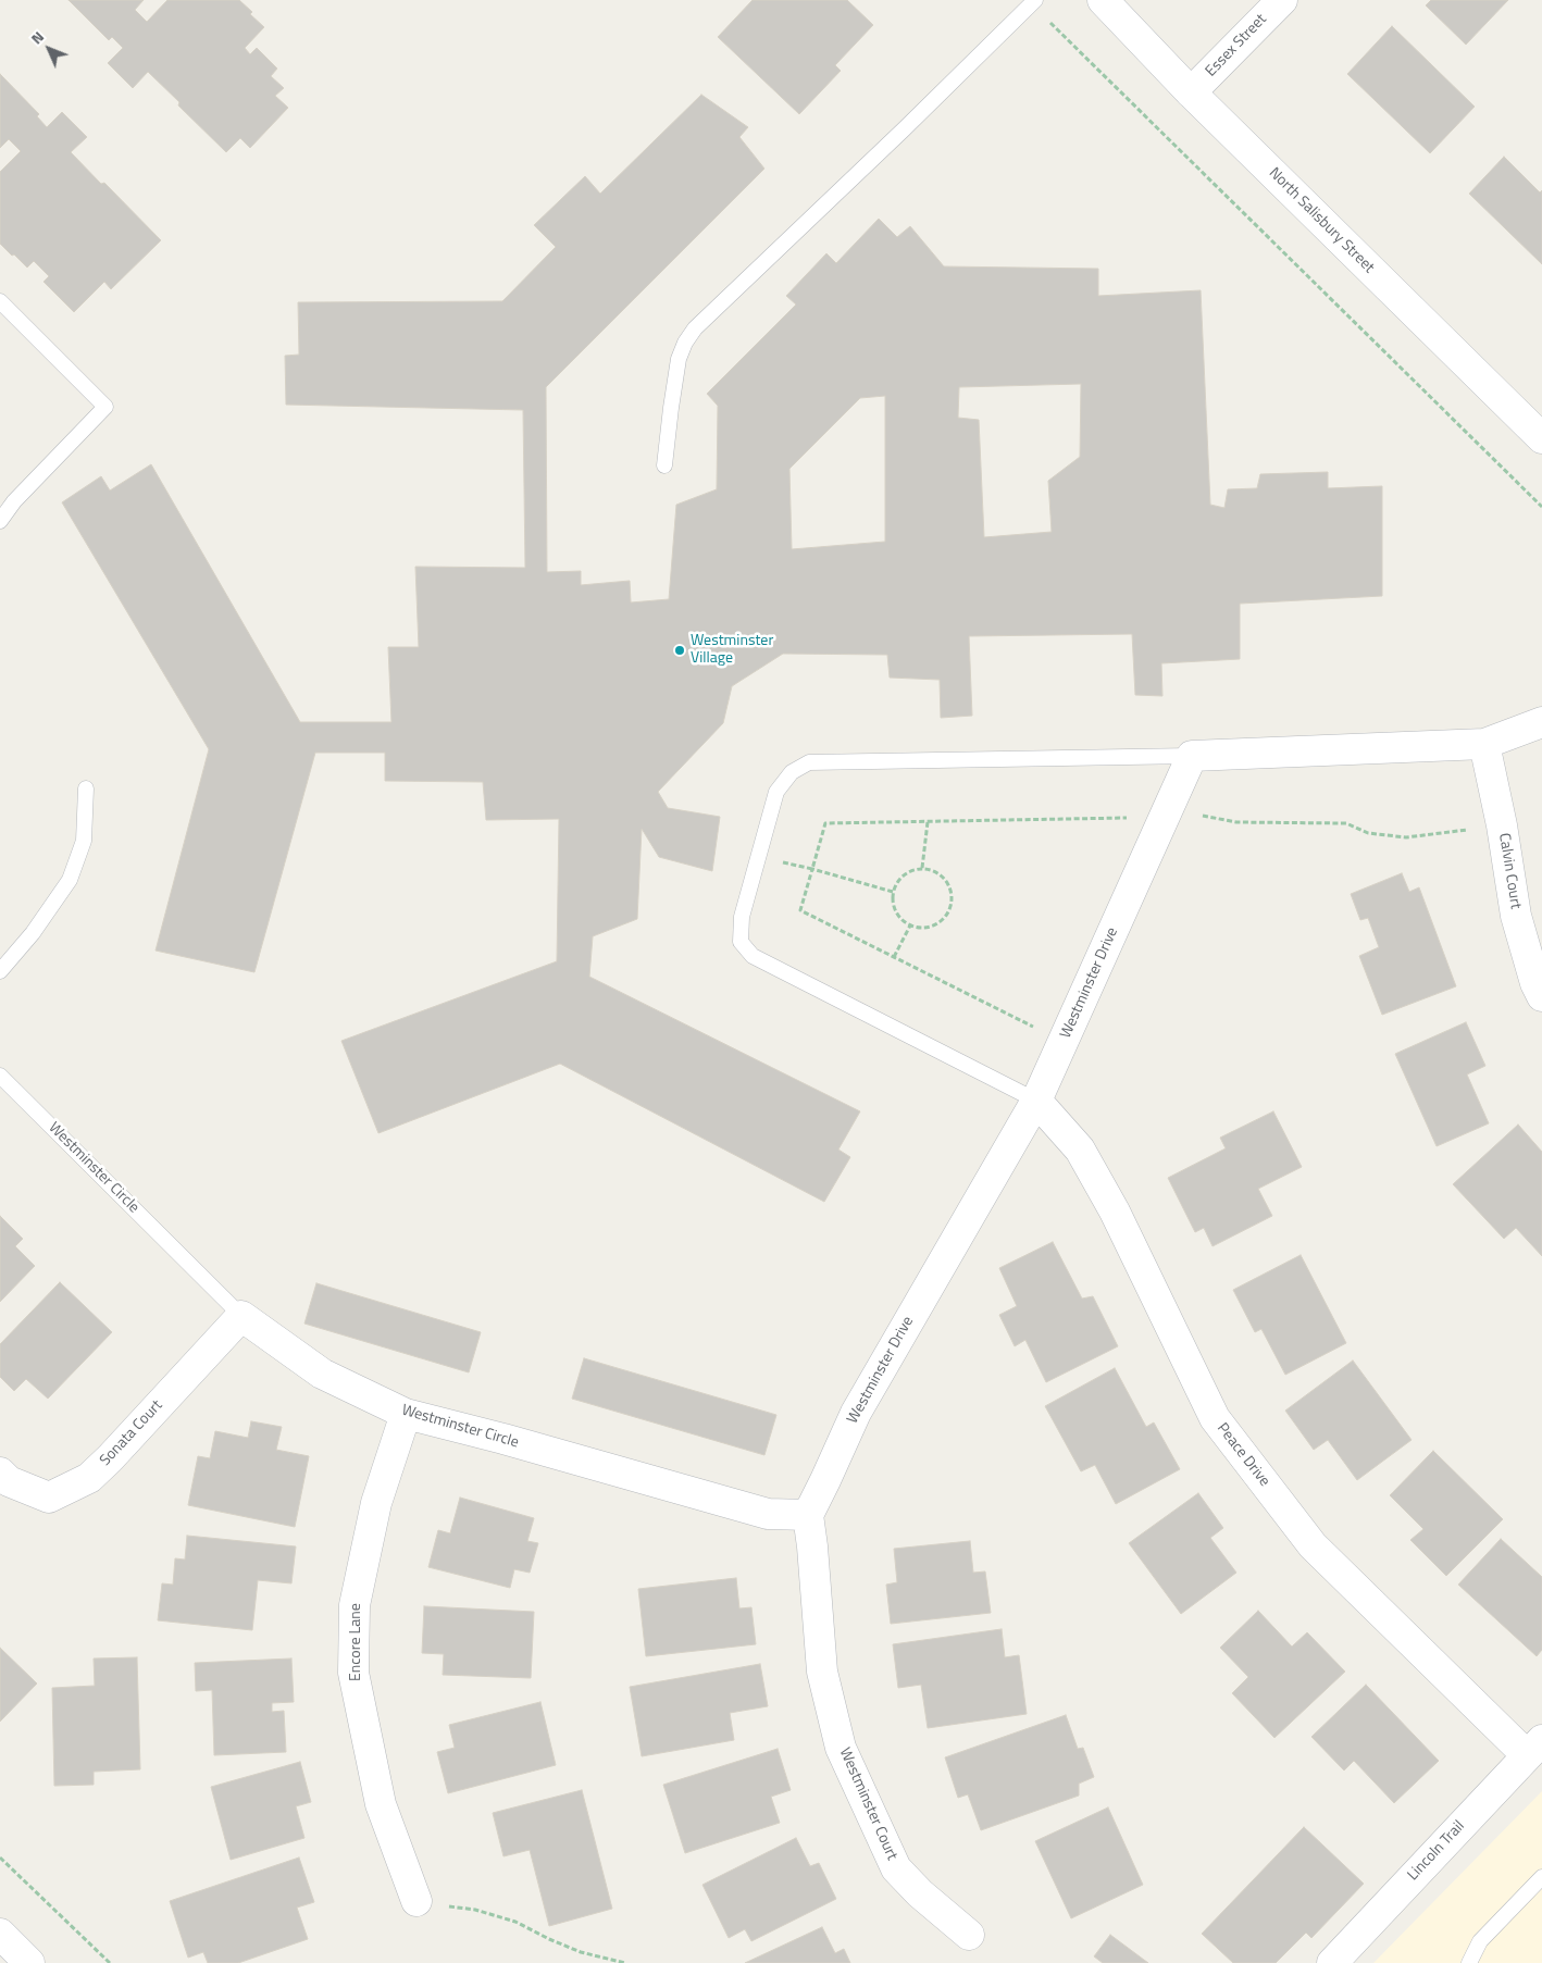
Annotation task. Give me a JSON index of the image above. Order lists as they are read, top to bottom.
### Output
{
  "streets": {
    "street": [
      "Essex Street",
      "North Salisbury Street",
      "Calvin Court",
      "Westminster Drive",
      "Westminster Circle",
      "Sonata Court",
      "Peace Drive",
      "Encore Lane",
      "Westminster Court",
      "Lincoln Trail"
    ]
  },
  "crossings": [
    ["Essex Street", "North Salisbury Street"],
    ["Westminster Drive", "Westminster Circle"],
    ["Westminster Drive", "Peace Drive"],
    ["Westminster Drive", "Westminster Court"],
    ["Westminster Circle", "Sonata Court"],
    ["Westminster Circle", "Encore Lane"],
    ["Westminster Circle", "Westminster Court"],
    ["Peace Drive", "Lincoln Trail"]
  ],
  "places": ["Westminster Village"],
  "north": "top left"
}
